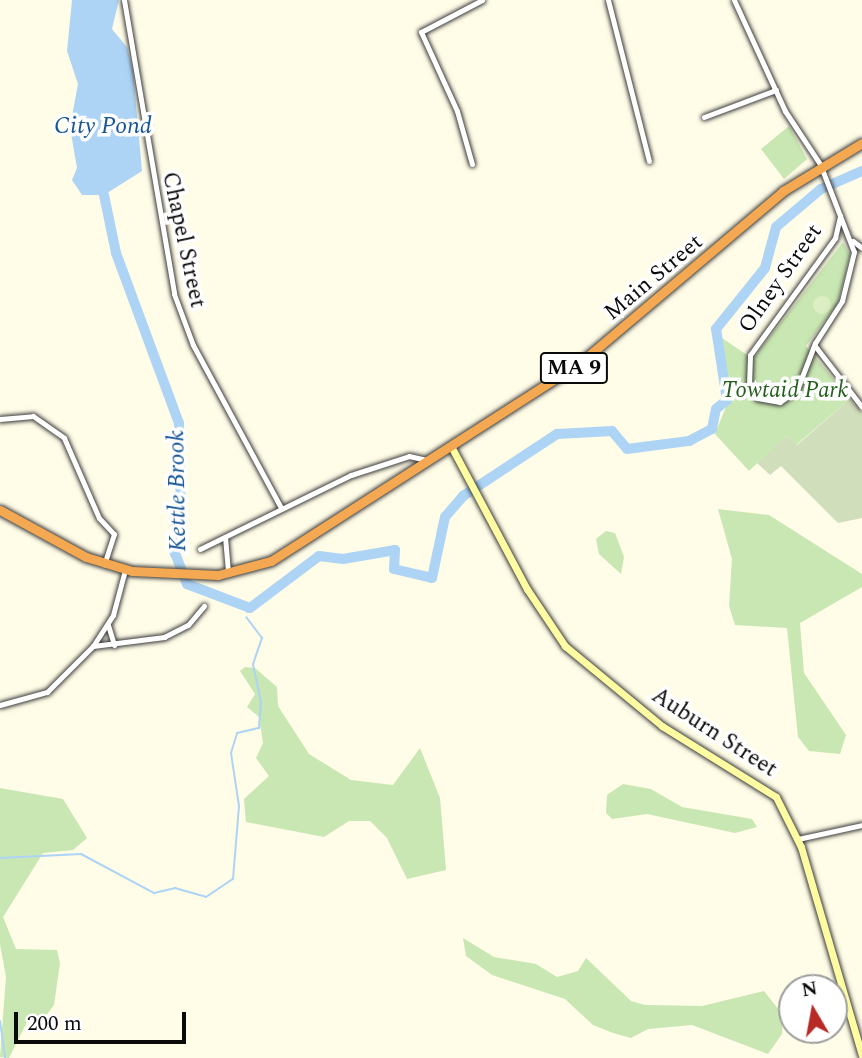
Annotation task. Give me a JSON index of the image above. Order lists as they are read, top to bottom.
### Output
{
  "streets": {
    "highway": ["Main Street", "MA 9"],
    "street": ["Chapel Street", "Olney Street", "Auburn Street"]
  },
  "crossings": [
    ["Main Street", "Auburn Street"]
  ],
  "water": ["City Pond", "Kettle Brook"],
  "parks": ["Towtaid Park"],
  "scale_bar": "200 m",
  "north": "top"
}
